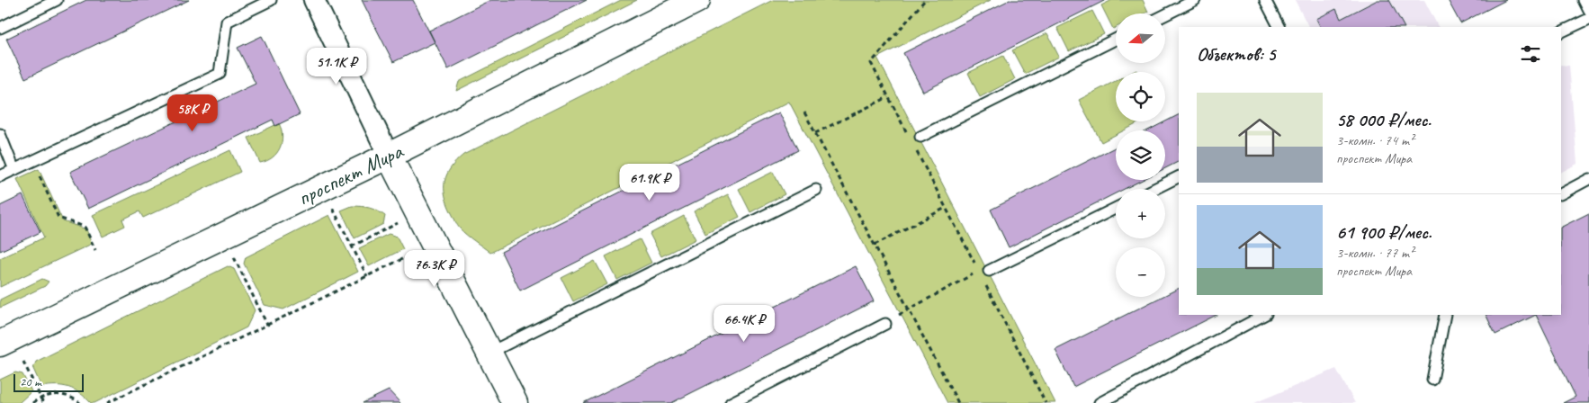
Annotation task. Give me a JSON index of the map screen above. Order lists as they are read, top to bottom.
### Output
{
  "streets": {
    "main road": ["проспект Мира"]
  },
  "scale_bar": "20 m",
  "north": "left",
  "page": {
    "map_buttons": ["+", "−"],
    "heading": "Объектов: 5",
    "price": [
      "51.1K ₽",
      "58K ₽",
      "61.9K ₽",
      "76.3K ₽",
      "66.4K ₽"
    ],
    "list": [
      {
        "name": "58 000 ₽/мес.",
        "note": "3-комн. · 74 m² · проспект Мира"
      },
      {
        "name": "61 900 ₽/мес.",
        "note": "3-комн. · 77 m² · проспект Мира"
      }
    ],
    "scale": "20 m"
  }
}
